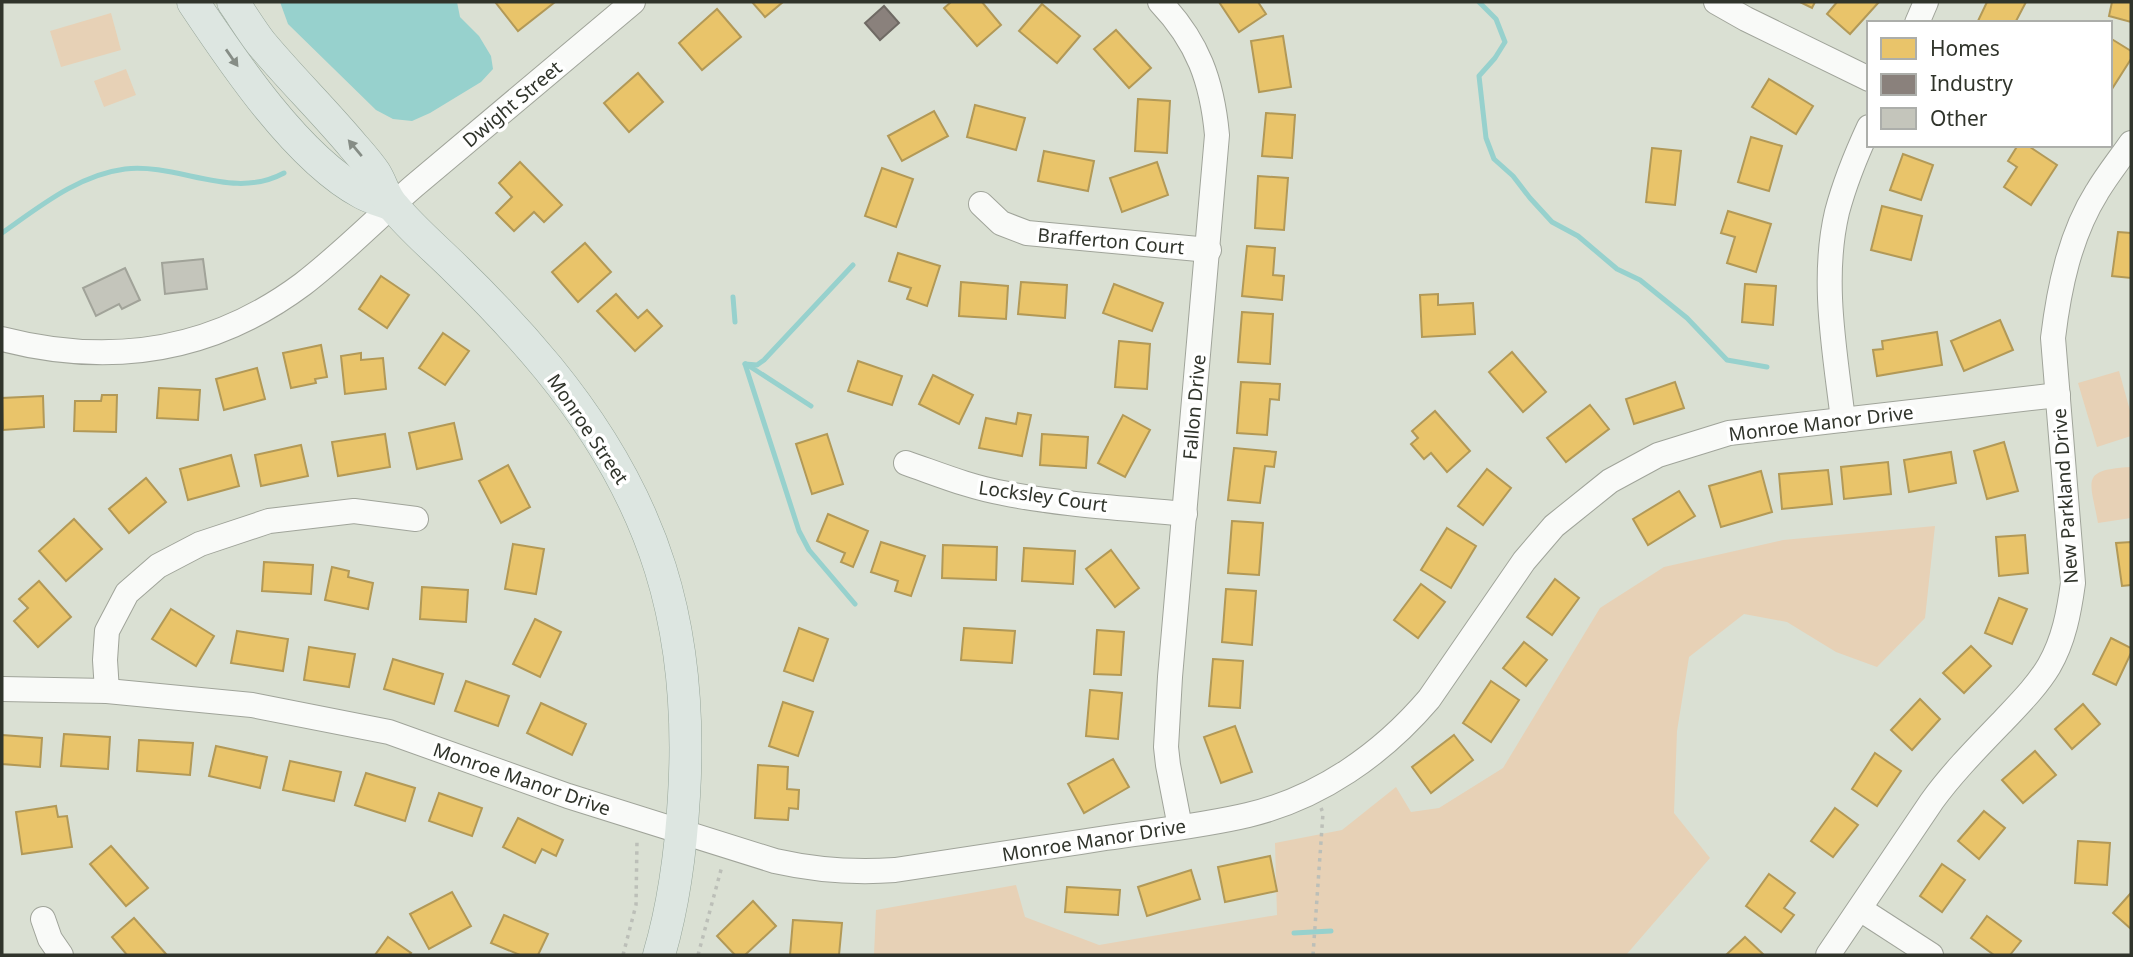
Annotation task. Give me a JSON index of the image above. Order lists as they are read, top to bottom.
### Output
{
  "streets": {
    "main road": ["Monroe Street"],
    "street": [
      "Dwight Street",
      "Brafferton Court",
      "Fallon Drive",
      "Monroe Manor Drive",
      "Locksley Court",
      "New Parkland Drive"
    ]
  },
  "crossings": [
    ["Dwight Street", "Monroe Street"],
    ["Brafferton Court", "Fallon Drive"],
    ["Fallon Drive", "Monroe Manor Drive"],
    ["Fallon Drive", "Locksley Court"],
    ["Monroe Manor Drive", "Monroe Street"],
    ["Monroe Manor Drive", "New Parkland Drive"]
  ],
  "legend": ["Homes", "Industry", "Other"]
}
